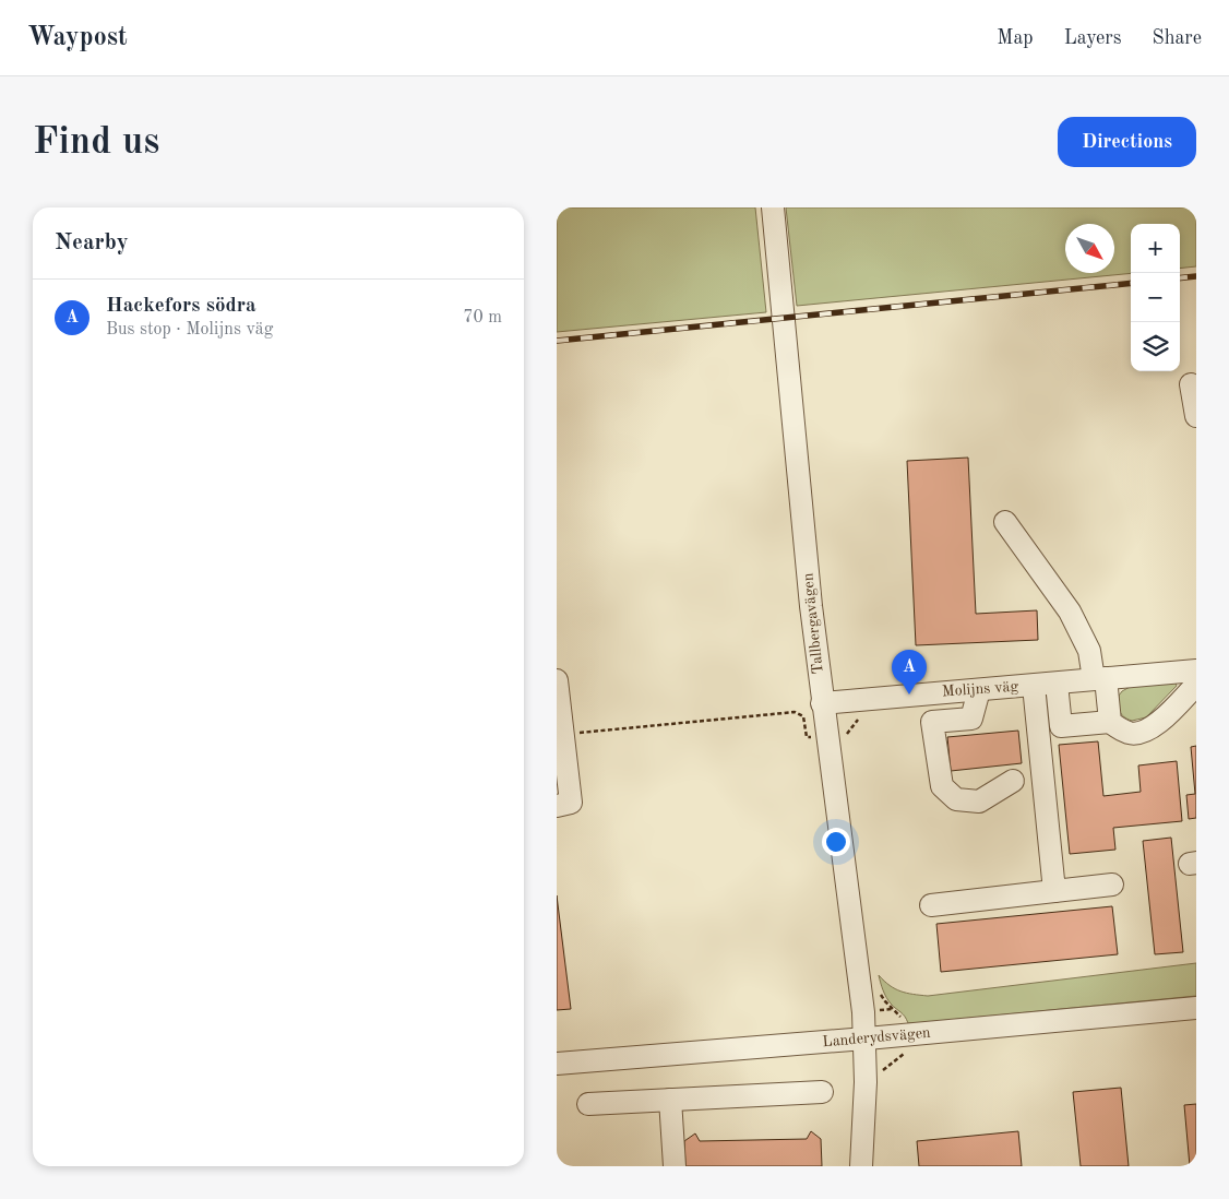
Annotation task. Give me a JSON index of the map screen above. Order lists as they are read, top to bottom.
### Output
{
  "streets": {
    "street": ["Tallbergavägen", "Molijns väg", "Landerydsvägen"]
  },
  "crossings": [
    ["Tallbergavägen", "Molijns väg"],
    ["Tallbergavägen", "Landerydsvägen"]
  ],
  "north": "bottom right",
  "page": {
    "header": "Waypost",
    "nav": ["Map", "Layers", "Share"],
    "buttons": "Directions",
    "title": "Find us",
    "heading": "Nearby",
    "map_buttons": ["+", "−"],
    "list": [
      {
        "mark": "A",
        "name": "Hackefors södra",
        "note": "Bus stop · Molijns väg",
        "value": "70 m"
      }
    ],
    "pins": "A"
  }
}
